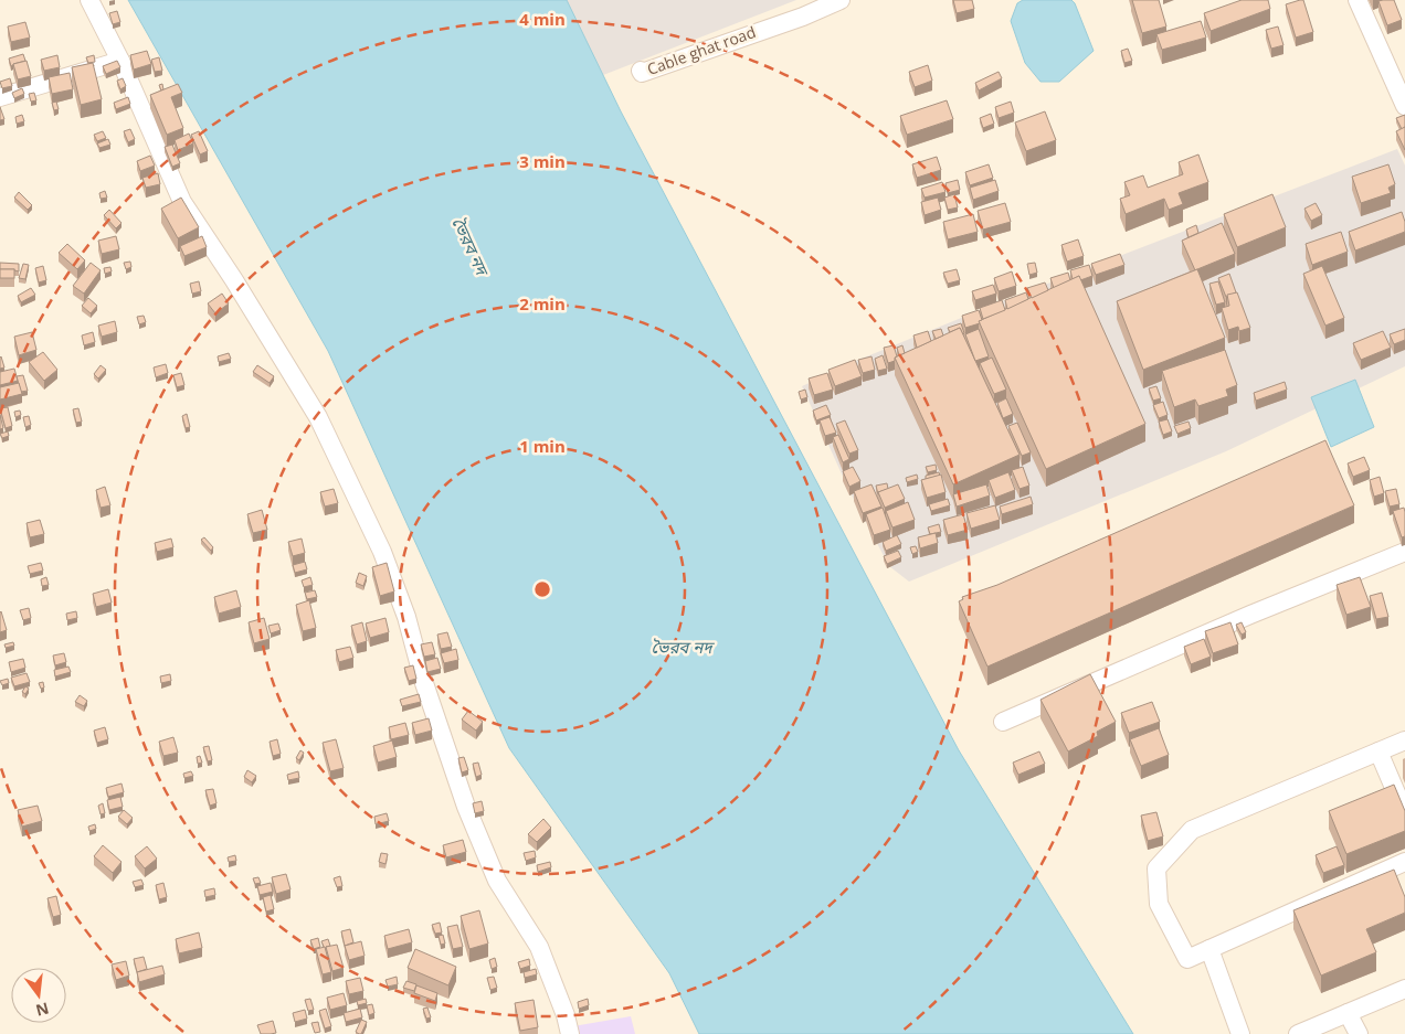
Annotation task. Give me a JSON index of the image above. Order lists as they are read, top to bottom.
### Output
{
  "streets": {
    "street": ["Cable ghat road"]
  },
  "water": ["ভৈরব নদ"],
  "north": "bottom",
  "rings": [
    "4 min",
    "3 min",
    "2 min",
    "1 min"
  ]
}
